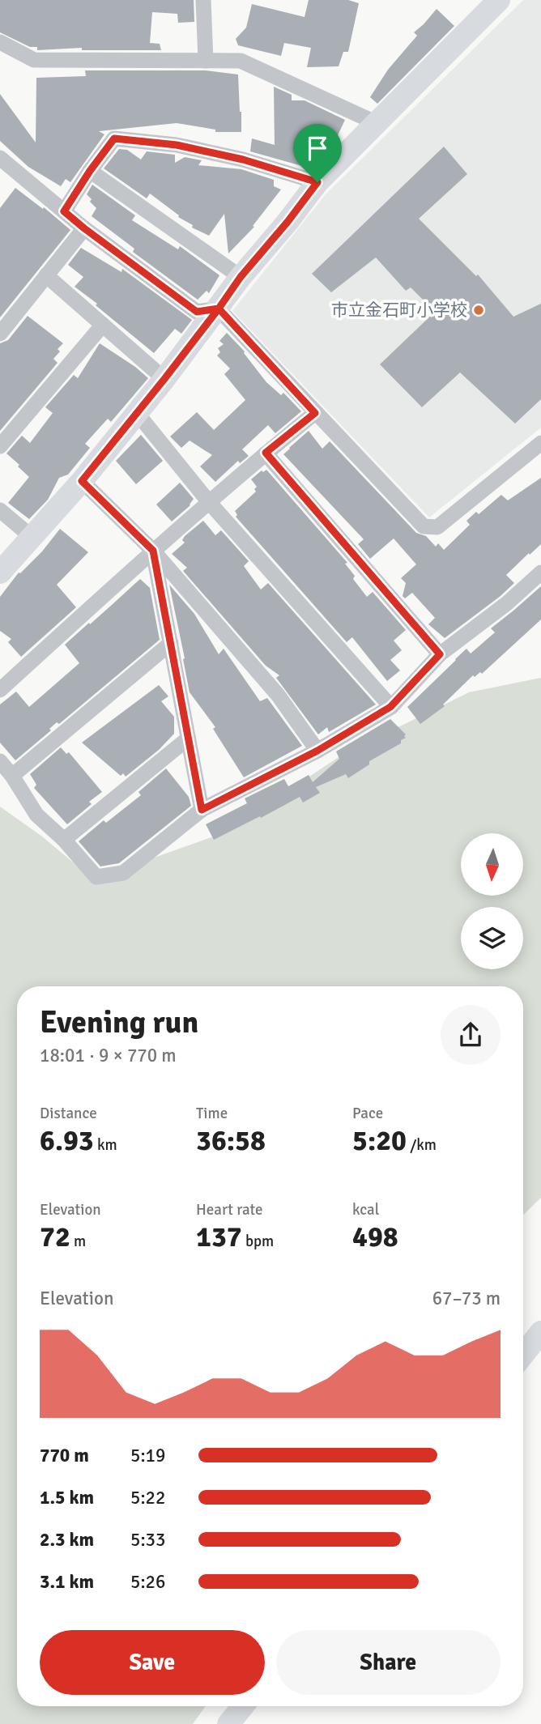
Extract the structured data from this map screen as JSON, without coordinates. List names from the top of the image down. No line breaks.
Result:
{"places":["市立金石町小学校"],"north":"bottom","page":{"heading":["Evening run","18:01 · 9 × 770 m"],"stats":[["Distance","6.93 km"],["Time","36:58"],["Pace","5:20 /km"],["Elevation","72 m"],["Heart rate","137 bpm"],["kcal","498"]],"chart":["Elevation","67–73 m"],"list":[{"name":"770 m","note":"5:19"},{"name":"1.5 km","note":"5:22"},{"name":"2.3 km","note":"5:33"},{"name":"3.1 km","note":"5:26"}],"buttons":["Save","Share"]}}
